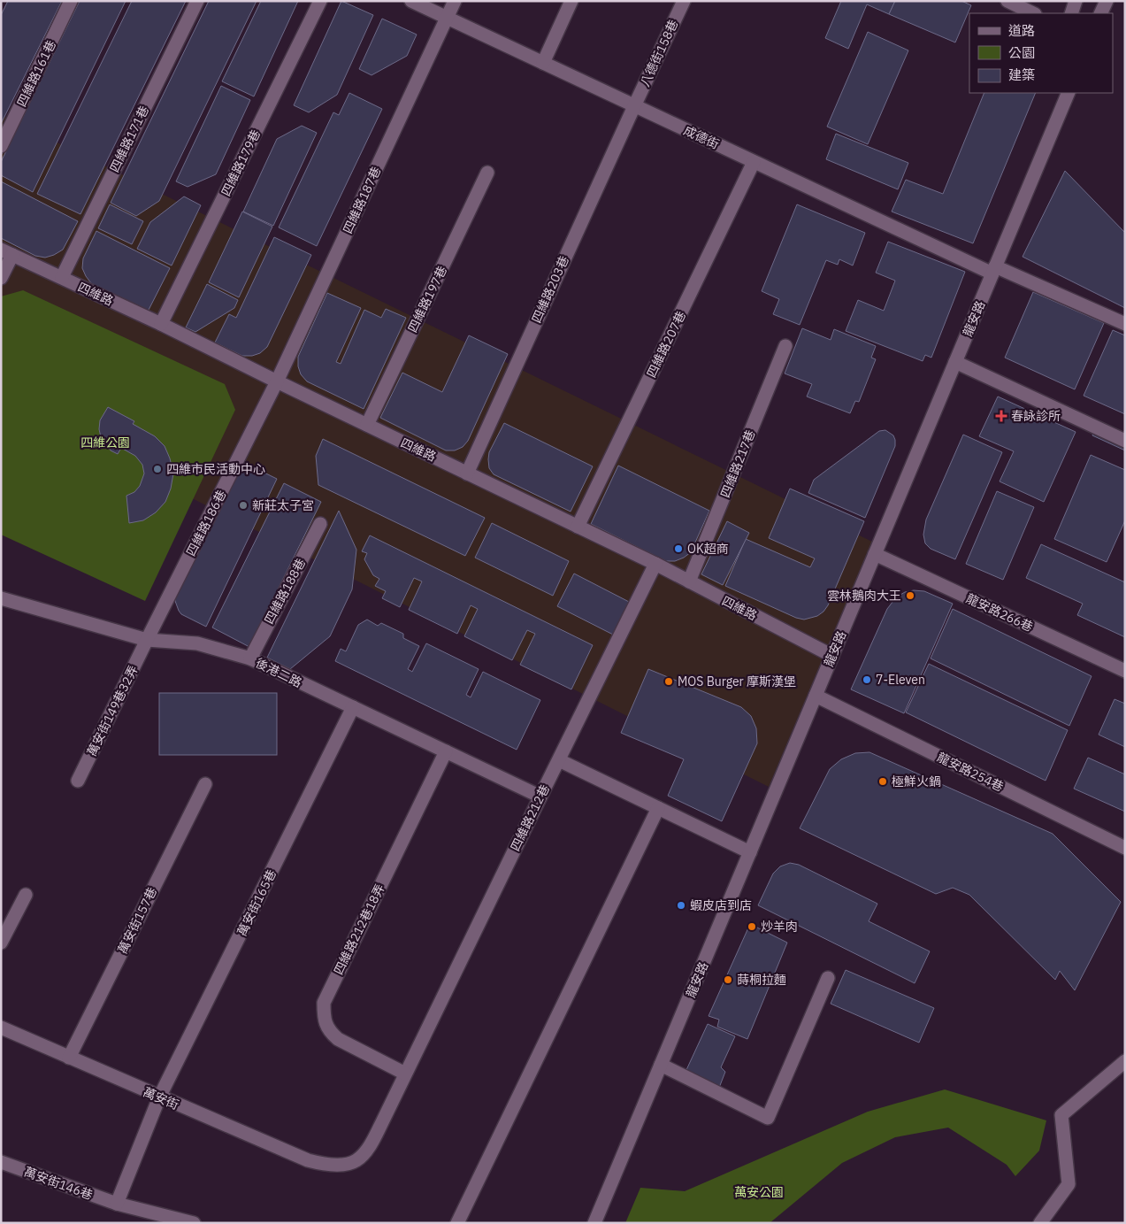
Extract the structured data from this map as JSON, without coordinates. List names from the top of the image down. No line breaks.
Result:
{"streets":{"street":["八德街158巷","四維路161巷","成德街","四維路171巷","四維路179巷","四維路187巷","四維路203巷","四維路","四維路197巷","龍安路","四維路207巷","四維路217巷","四維路186巷","四維路188巷","龍安路266巷","後港二路","萬安街149巷32弄","龍安路254巷","四維路212巷","萬安街165巷","萬安街157巷","四維路212巷18弄","萬安街","萬安街146巷"]},"crossings":[["八德街158巷","成德街"],["八德街158巷","四維路203巷"],["成德街","四維路187巷"],["成德街","四維路203巷"],["成德街","龍安路"],["成德街","四維路207巷"],["四維路171巷","四維路"],["四維路179巷","四維路"],["四維路187巷","四維路"],["四維路187巷","四維路186巷"],["四維路203巷","四維路"],["四維路","四維路197巷"],["四維路","龍安路"],["四維路","四維路207巷"],["四維路","四維路217巷"],["四維路","四維路186巷"],["四維路","四維路212巷"],["龍安路","龍安路266巷"],["龍安路","龍安路254巷"],["四維路186巷","後港二路"],["四維路186巷","萬安街149巷32弄"],["四維路188巷","後港二路"],["後港二路","萬安街149巷32弄"],["後港二路","四維路212巷"],["後港二路","萬安街165巷"],["後港二路","四維路212巷18弄"],["四維路212巷","四維路212巷18弄"],["四維路212巷","萬安街"],["萬安街165巷","萬安街"],["萬安街157巷","萬安街"]],"parks":["四維公園","萬安公園"],"places":{"health":["春詠診所"],"other":["四維市民活動中心","新莊太子宮","OK超商","雲林鵝肉大王","7-Eleven","MOS Burger 摩斯漢堡","極鮮火鍋","蝦皮店到店","炒羊肉","蒔桐拉麵"]},"legend":["道路","公園","建築"]}
